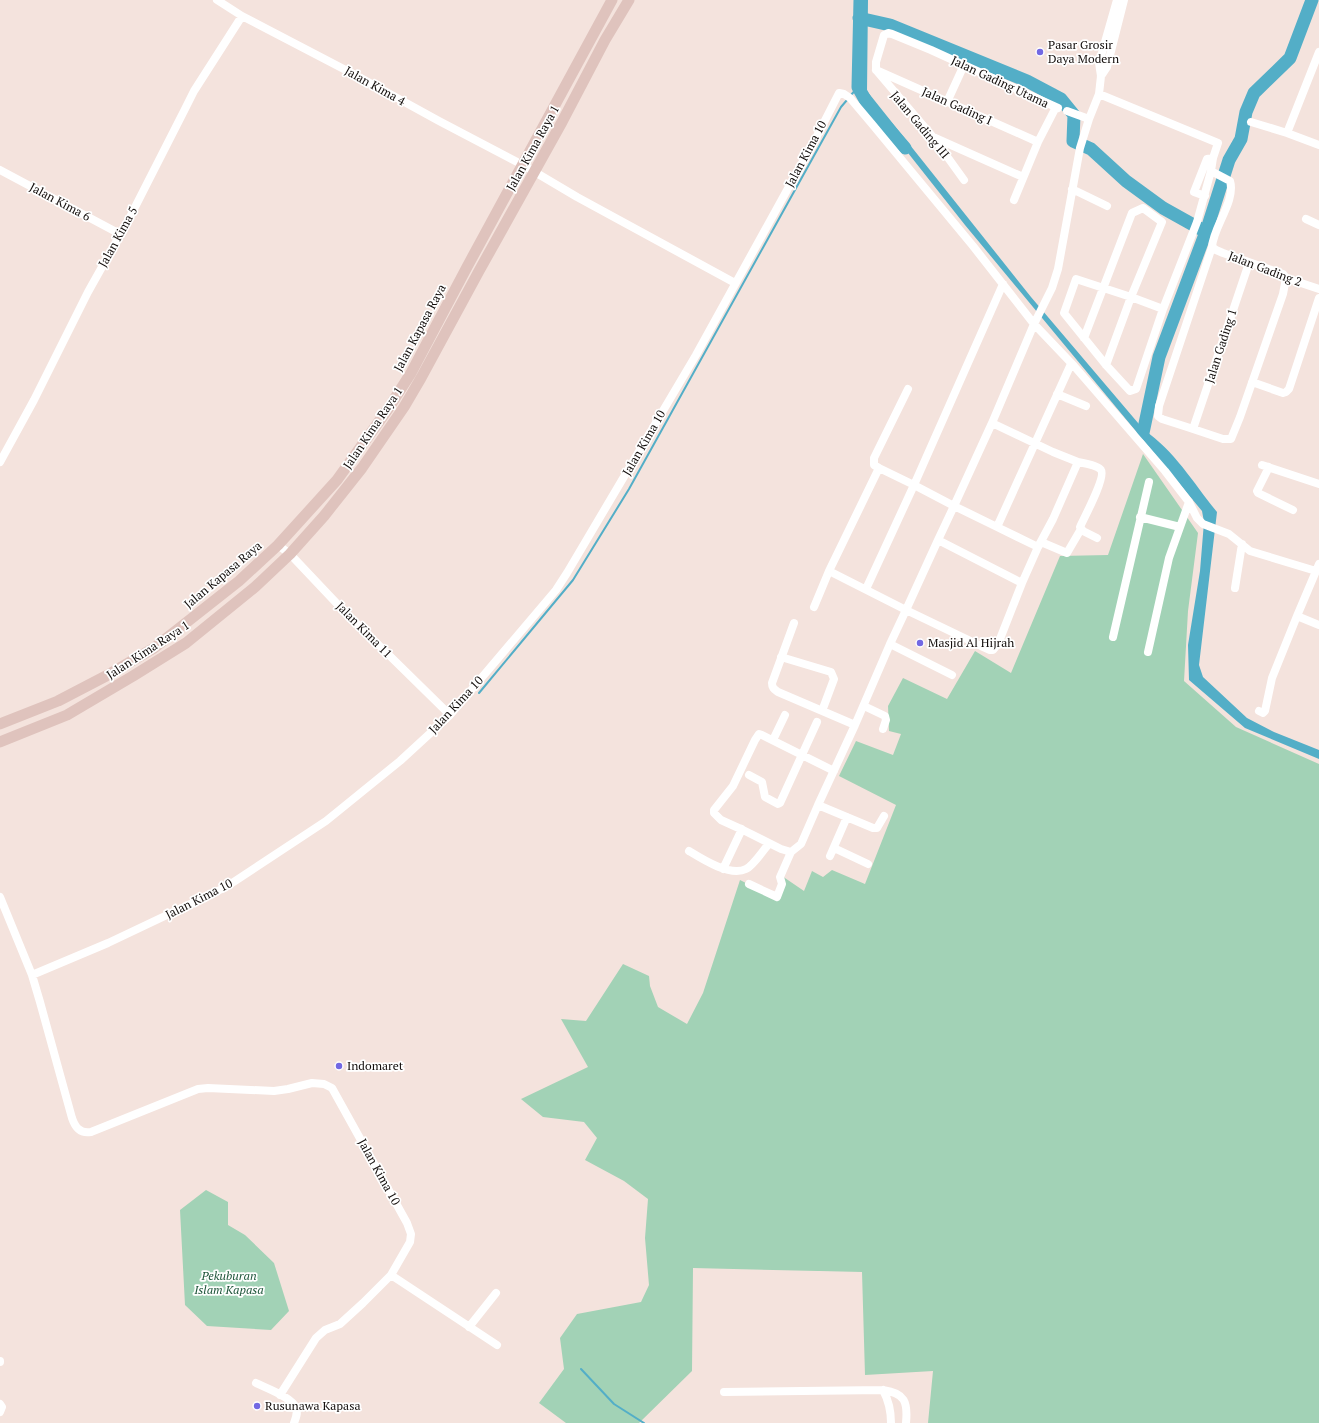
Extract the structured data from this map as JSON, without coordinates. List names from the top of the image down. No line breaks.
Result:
{"streets":{"main road":["Jalan Kima Raya 1","Jalan Kapasa Raya"],"street":["Jalan Gading Utama","Jalan Kima 4","Jalan Gading I","Jalan Gading III","Jalan Kima 10","Jalan Kima 6","Jalan Kima 5","Jalan Gading 2","Jalan Gading 1","Jalan Kima 11"]},"crossings":[["Jalan Gading Utama","Jalan Gading I"],["Jalan Gading Utama","Jalan Gading III"],["Jalan Kima 4","Jalan Kima Raya 1"],["Jalan Kima 4","Jalan Kima 5"],["Jalan Kima 4","Jalan Kapasa Raya"],["Jalan Gading I","Jalan Gading III"],["Jalan Kima Raya 1","Jalan Kima 11"],["Jalan Kima 10","Jalan Kima 11"],["Jalan Kima 6","Jalan Kima 5"],["Jalan Gading 2","Jalan Gading 1"],["Jalan Kapasa Raya","Jalan Kima 11"]],"parks":["Pekuburan Islam Kapasa"],"places":["Pasar Grosir Daya Modern","Masjid Al Hijrah","Indomaret","Rusunawa Kapasa"]}
